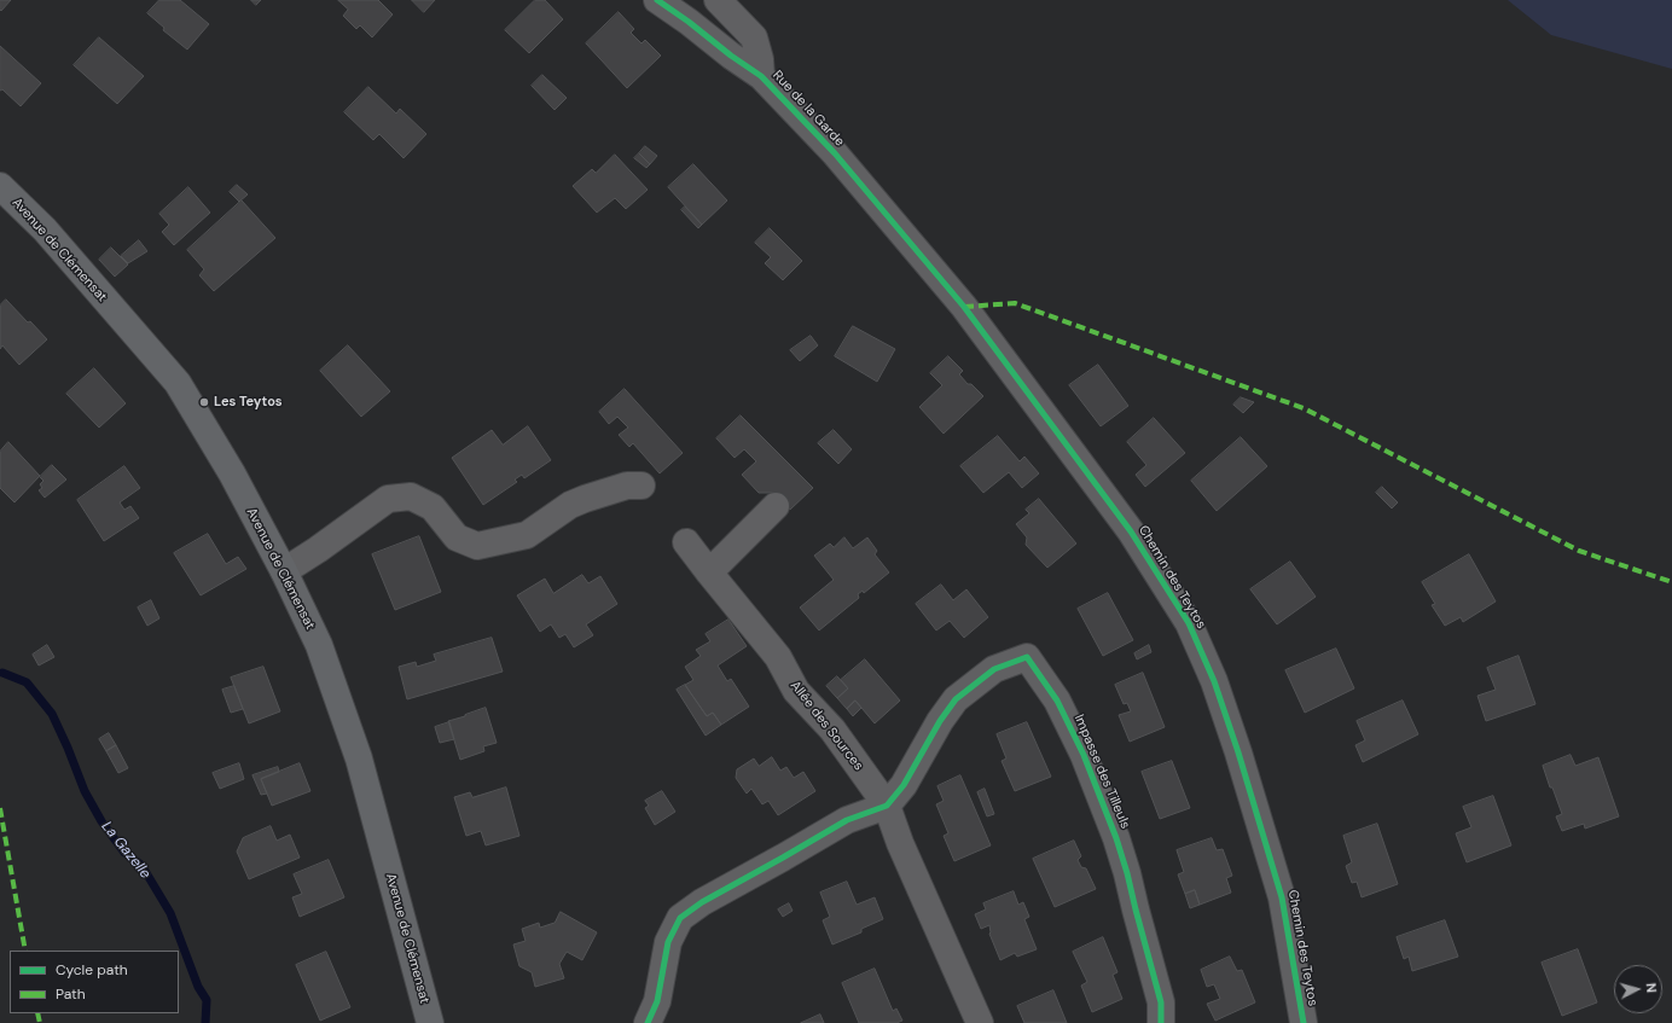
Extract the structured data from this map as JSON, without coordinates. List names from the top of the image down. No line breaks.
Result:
{"streets":{"main road":["Avenue de Clémensat"],"street":["Rue de la Garde","Chemin des Teytos","Allée des Sources","Impasse des Tilleuls"]},"crossings":[["Rue de la Garde","Chemin des Teytos"],["Allée des Sources","Impasse des Tilleuls"]],"water":["La Gazelle"],"places":["Les Teytos"],"legend":["Cycle path","Path"],"north":"right"}
